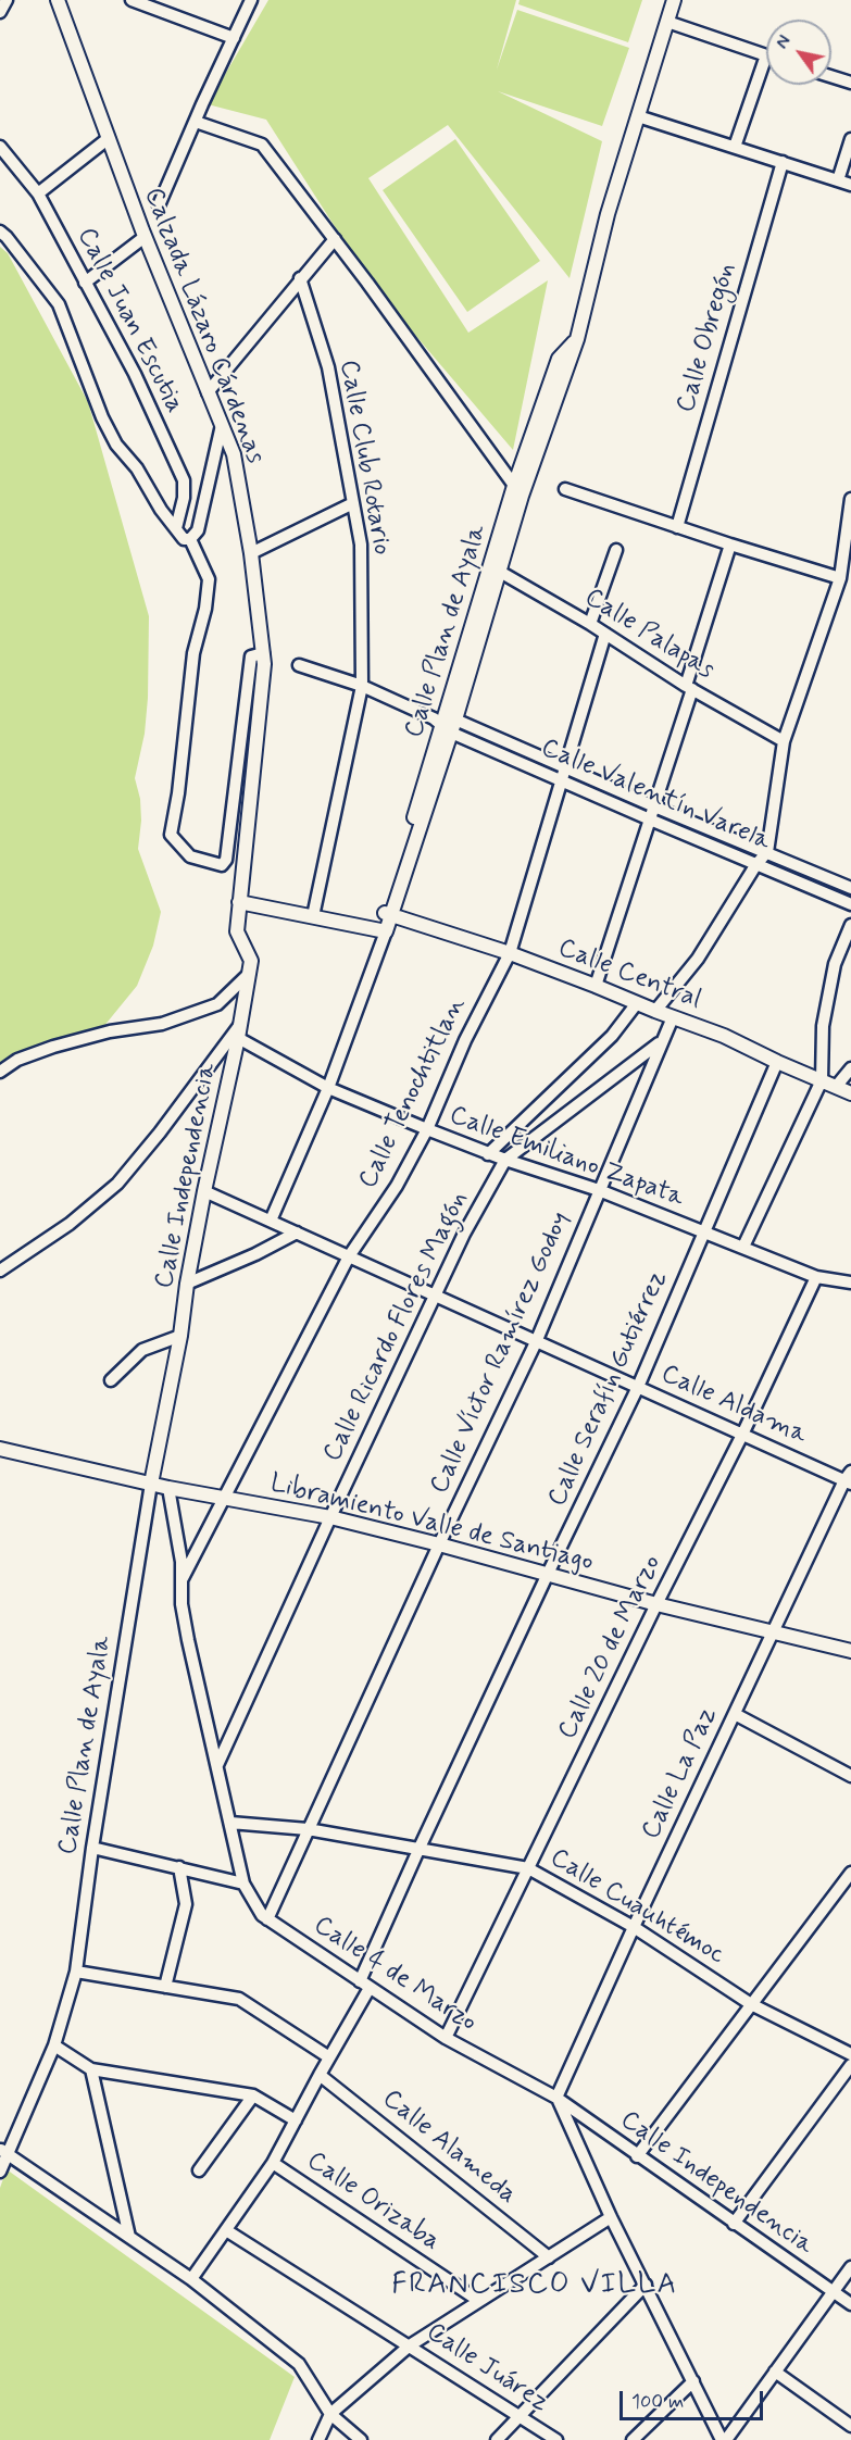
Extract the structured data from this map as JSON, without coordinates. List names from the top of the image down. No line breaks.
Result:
{"streets":{"street":["Calle Juan Escutia","Calzada Lázaro Cárdenas","Calle Obregón","Calle Club Rotario","Calle Plan de Ayala","Calle Palapas","Calle Valentín Varela","Calle Central","Calle Tenochtitlan","Calle Emiliano Zapata","Calle Independencia","Calle Ricardo Flores Magón","Calle Víctor Ramírez Godoy","Calle Serafín Gutiérrez","Calle Aldama","Libramiento Valle de Santiago","Calle 20 de Marzo","Calle La Paz","Calle Cuauhtémoc","Calle 4 de Marzo","Calle Alameda","Calle Orizaba","Calle Juárez"]},"crossings":[["Calzada Lázaro Cárdenas","Calle Emiliano Zapata"],["Calzada Lázaro Cárdenas","Calle Independencia"],["Calle Plan de Ayala","Calle Palapas"],["Calle Plan de Ayala","Calle Valentín Varela"],["Calle Plan de Ayala","Calle Central"],["Calle Plan de Ayala","Calle Emiliano Zapata"],["Calle Plan de Ayala","Calle Independencia"],["Calle Plan de Ayala","Calle Aldama"],["Calle Plan de Ayala","Libramiento Valle de Santiago"],["Calle Palapas","Calle Tenochtitlan"],["Calle Valentín Varela","Calle Tenochtitlan"],["Calle Central","Calle Tenochtitlan"],["Calle Central","Calle Víctor Ramírez Godoy"],["Calle Central","Calle Serafín Gutiérrez"],["Calle Tenochtitlan","Calle Emiliano Zapata"],["Calle Tenochtitlan","Calle Aldama"],["Calle Tenochtitlan","Libramiento Valle de Santiago"],["Calle Tenochtitlan","Calle 4 de Marzo"],["Calle Emiliano Zapata","Calle Independencia"],["Calle Emiliano Zapata","Calle Ricardo Flores Magón"],["Calle Emiliano Zapata","Calle Víctor Ramírez Godoy"],["Calle Emiliano Zapata","Calle Serafín Gutiérrez"],["Calle Emiliano Zapata","Calle 20 de Marzo"],["Calle Independencia","Calle Aldama"],["Calle Independencia","Calle La Paz"],["Calle Independencia","Calle 4 de Marzo"],["Calle Ricardo Flores Magón","Calle Víctor Ramírez Godoy"],["Calle Ricardo Flores Magón","Calle Aldama"],["Calle Ricardo Flores Magón","Libramiento Valle de Santiago"],["Calle Ricardo Flores Magón","Calle 4 de Marzo"],["Calle Víctor Ramírez Godoy","Calle Aldama"],["Calle Víctor Ramírez Godoy","Libramiento Valle de Santiago"],["Calle Víctor Ramírez Godoy","Calle Cuauhtémoc"],["Calle Víctor Ramírez Godoy","Calle 4 de Marzo"],["Calle Serafín Gutiérrez","Calle Aldama"],["Calle Serafín Gutiérrez","Libramiento Valle de Santiago"],["Calle Serafín Gutiérrez","Calle Cuauhtémoc"],["Calle Serafín Gutiérrez","Calle 4 de Marzo"],["Calle Serafín Gutiérrez","Calle Alameda"],["Calle Serafín Gutiérrez","Calle Orizaba"],["Calle Serafín Gutiérrez","Calle Juárez"],["Calle Aldama","Calle 20 de Marzo"],["Calle Aldama","Calle La Paz"],["Libramiento Valle de Santiago","Calle 20 de Marzo"],["Libramiento Valle de Santiago","Calle La Paz"],["Libramiento Valle de Santiago","Calle 4 de Marzo"],["Calle 20 de Marzo","Calle Cuauhtémoc"],["Calle 20 de Marzo","Calle 4 de Marzo"],["Calle La Paz","Calle Cuauhtémoc"],["Calle La Paz","Calle 4 de Marzo"],["Calle Cuauhtémoc","Calle 4 de Marzo"]],"districts":["FRANCISCO VILLA"],"scale_bar":"100 m","north":"top left"}
